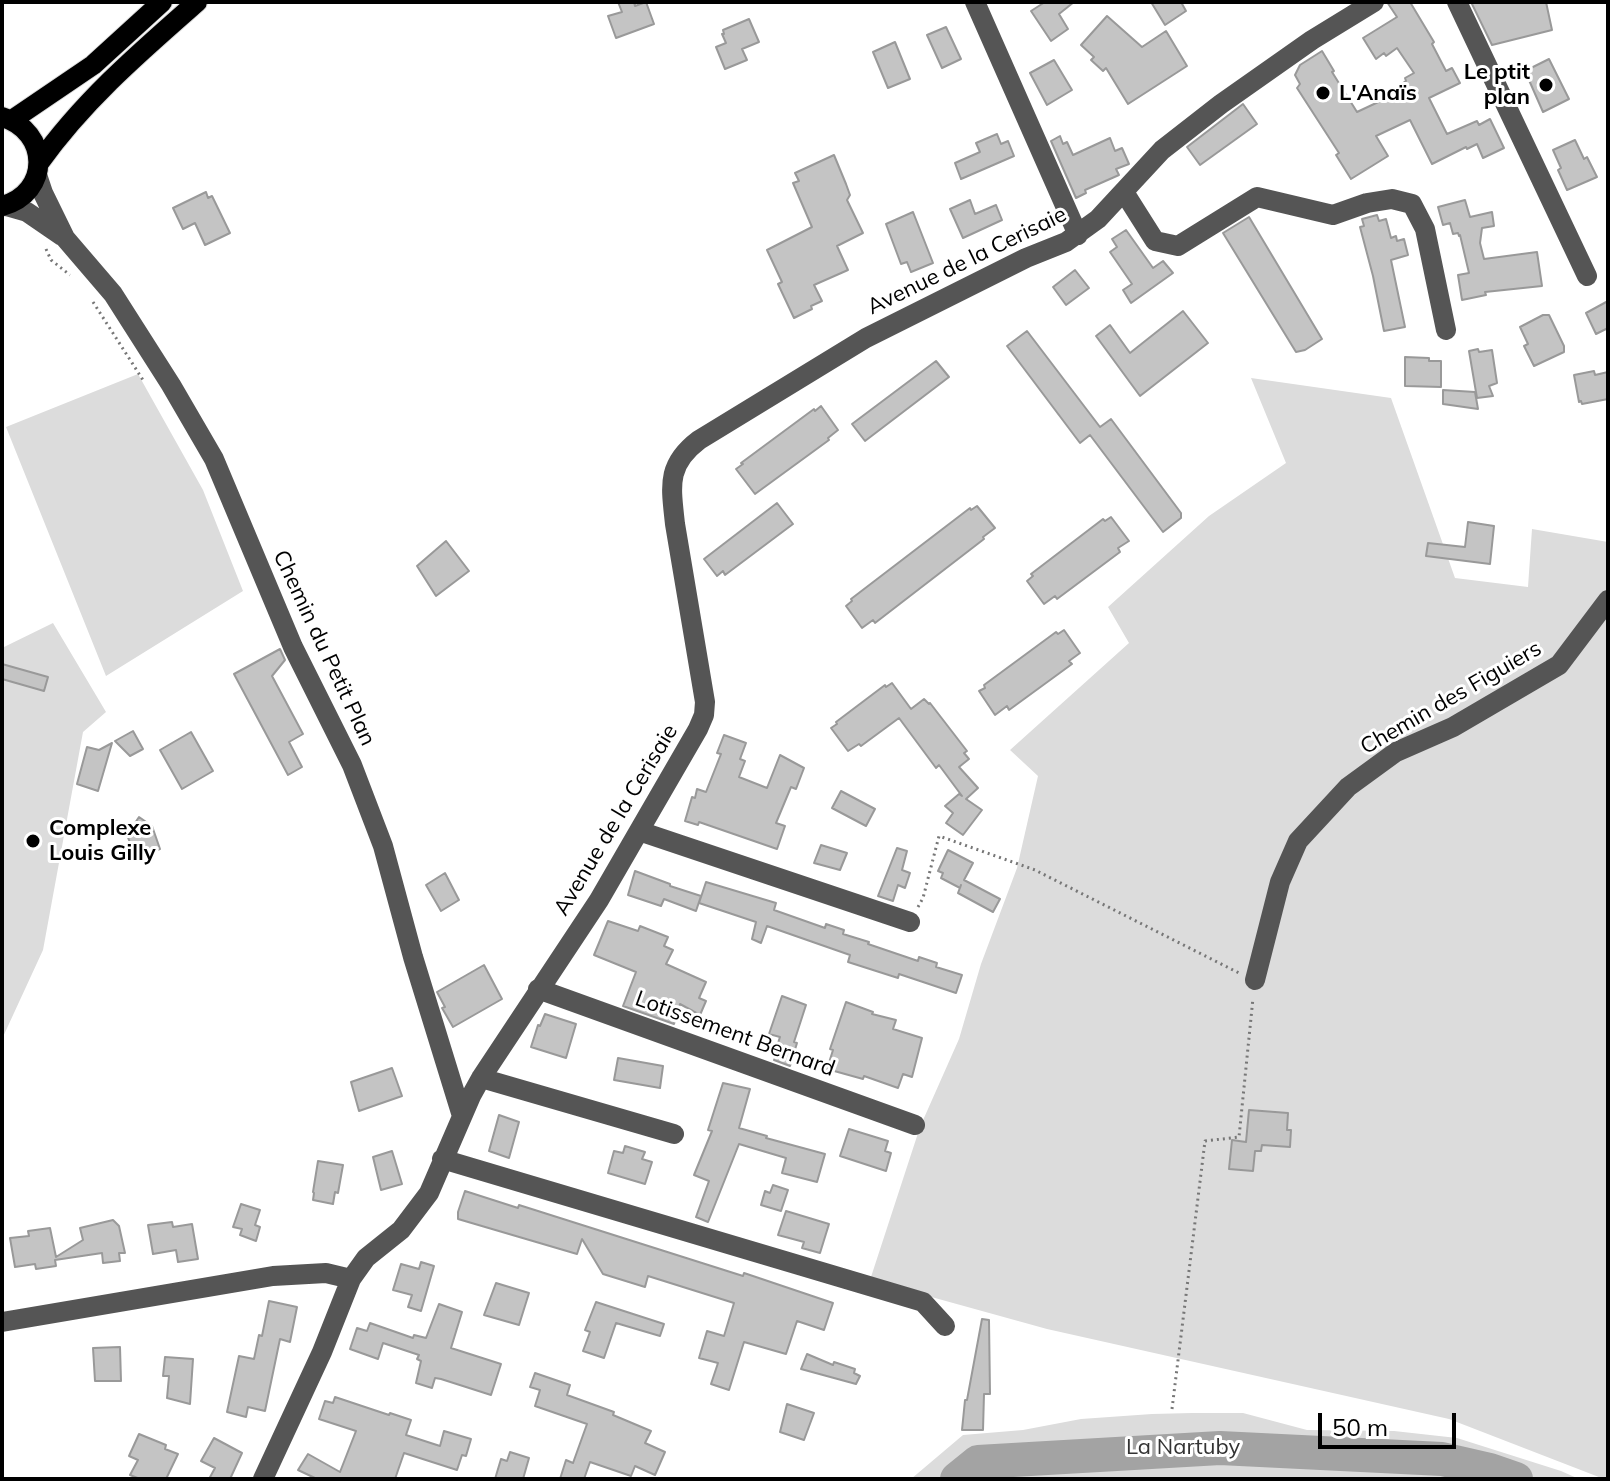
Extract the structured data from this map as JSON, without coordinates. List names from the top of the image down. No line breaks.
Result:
{"streets":{"street":["Avenue de la Cerisaie","Chemin du Petit Plan","Chemin des Figuiers","Lotissement Bernard"]},"crossings":[["Avenue de la Cerisaie","Chemin du Petit Plan"],["Avenue de la Cerisaie","Lotissement Bernard"]],"parks":["La Nartuby"],"places":["Le ptit plan","L'Anaïs","Complexe Louis Gilly"],"scale_bar":"50 m"}
